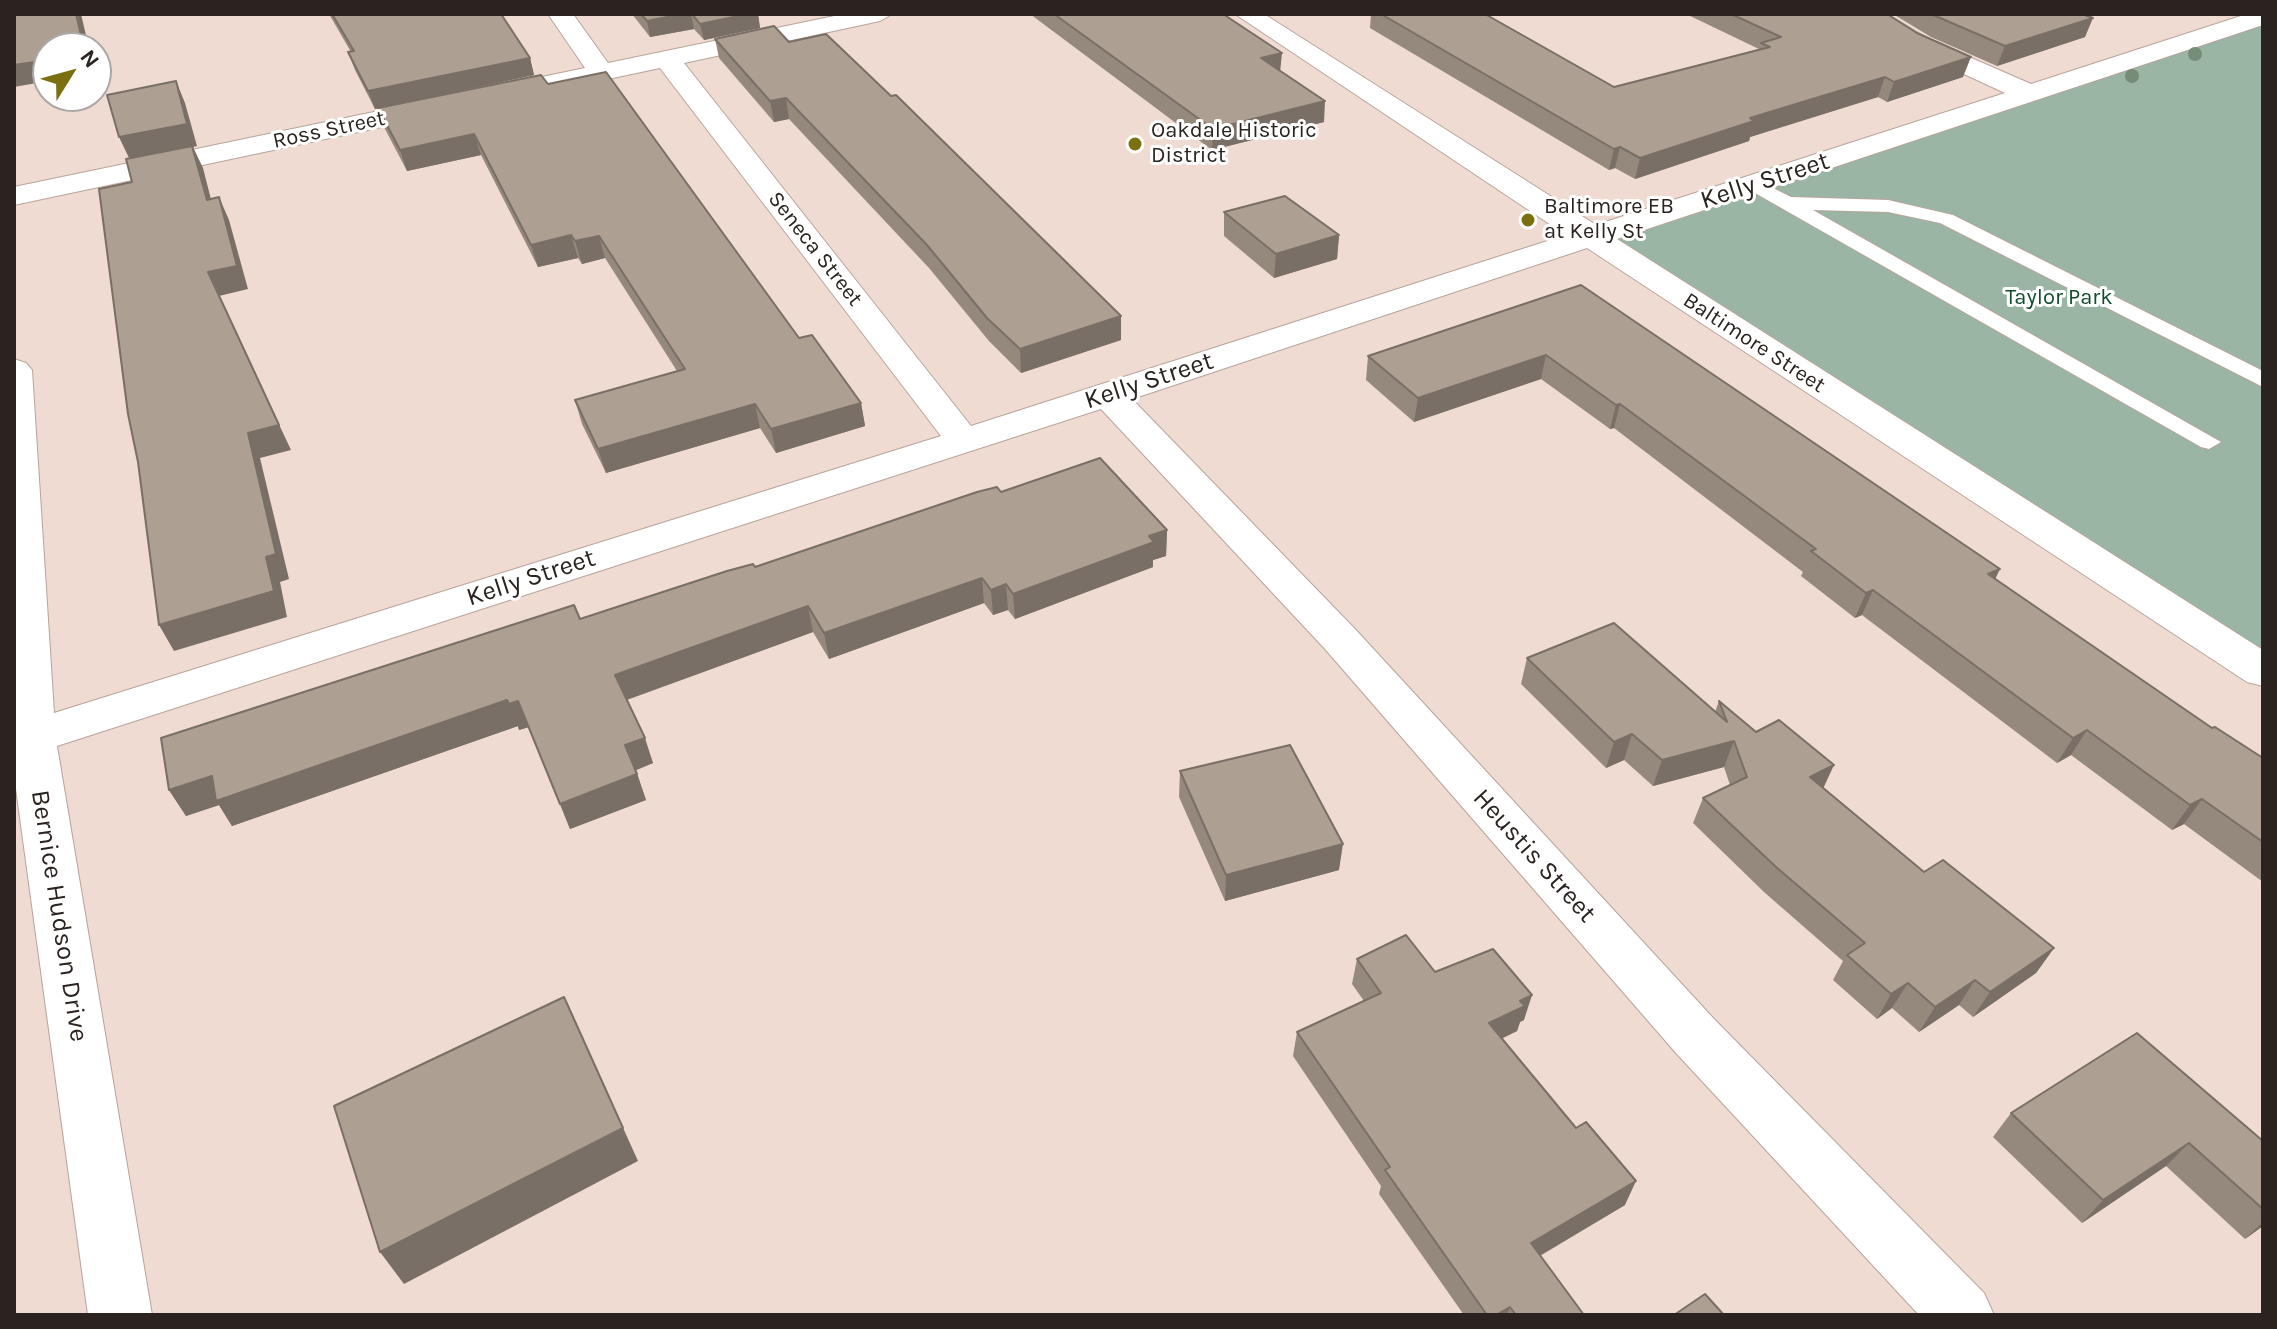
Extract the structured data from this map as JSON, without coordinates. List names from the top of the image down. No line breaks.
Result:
{"streets":{"street":["Ross Street","Kelly Street","Seneca Street","Baltimore Street","Heustis Street","Bernice Hudson Drive"]},"crossings":[["Ross Street","Seneca Street"],["Kelly Street","Seneca Street"],["Kelly Street","Baltimore Street"],["Kelly Street","Heustis Street"],["Kelly Street","Bernice Hudson Drive"]],"parks":["Taylor Park"],"places":["Oakdale Historic District","Baltimore EB at Kelly St"],"north":"top right"}
